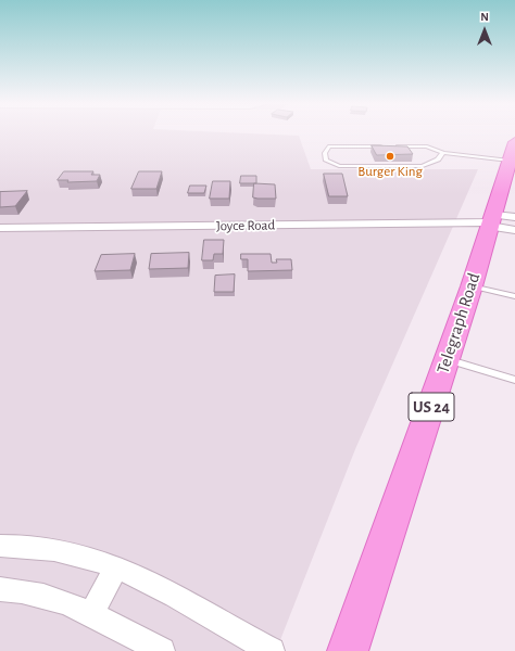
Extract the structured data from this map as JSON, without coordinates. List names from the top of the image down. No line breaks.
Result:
{"streets":{"main road":["Telegraph Road","US 24"],"street":["Joyce Road"]},"crossings":[["Joyce Road","Telegraph Road"]],"places":["Burger King"],"north":"top"}
